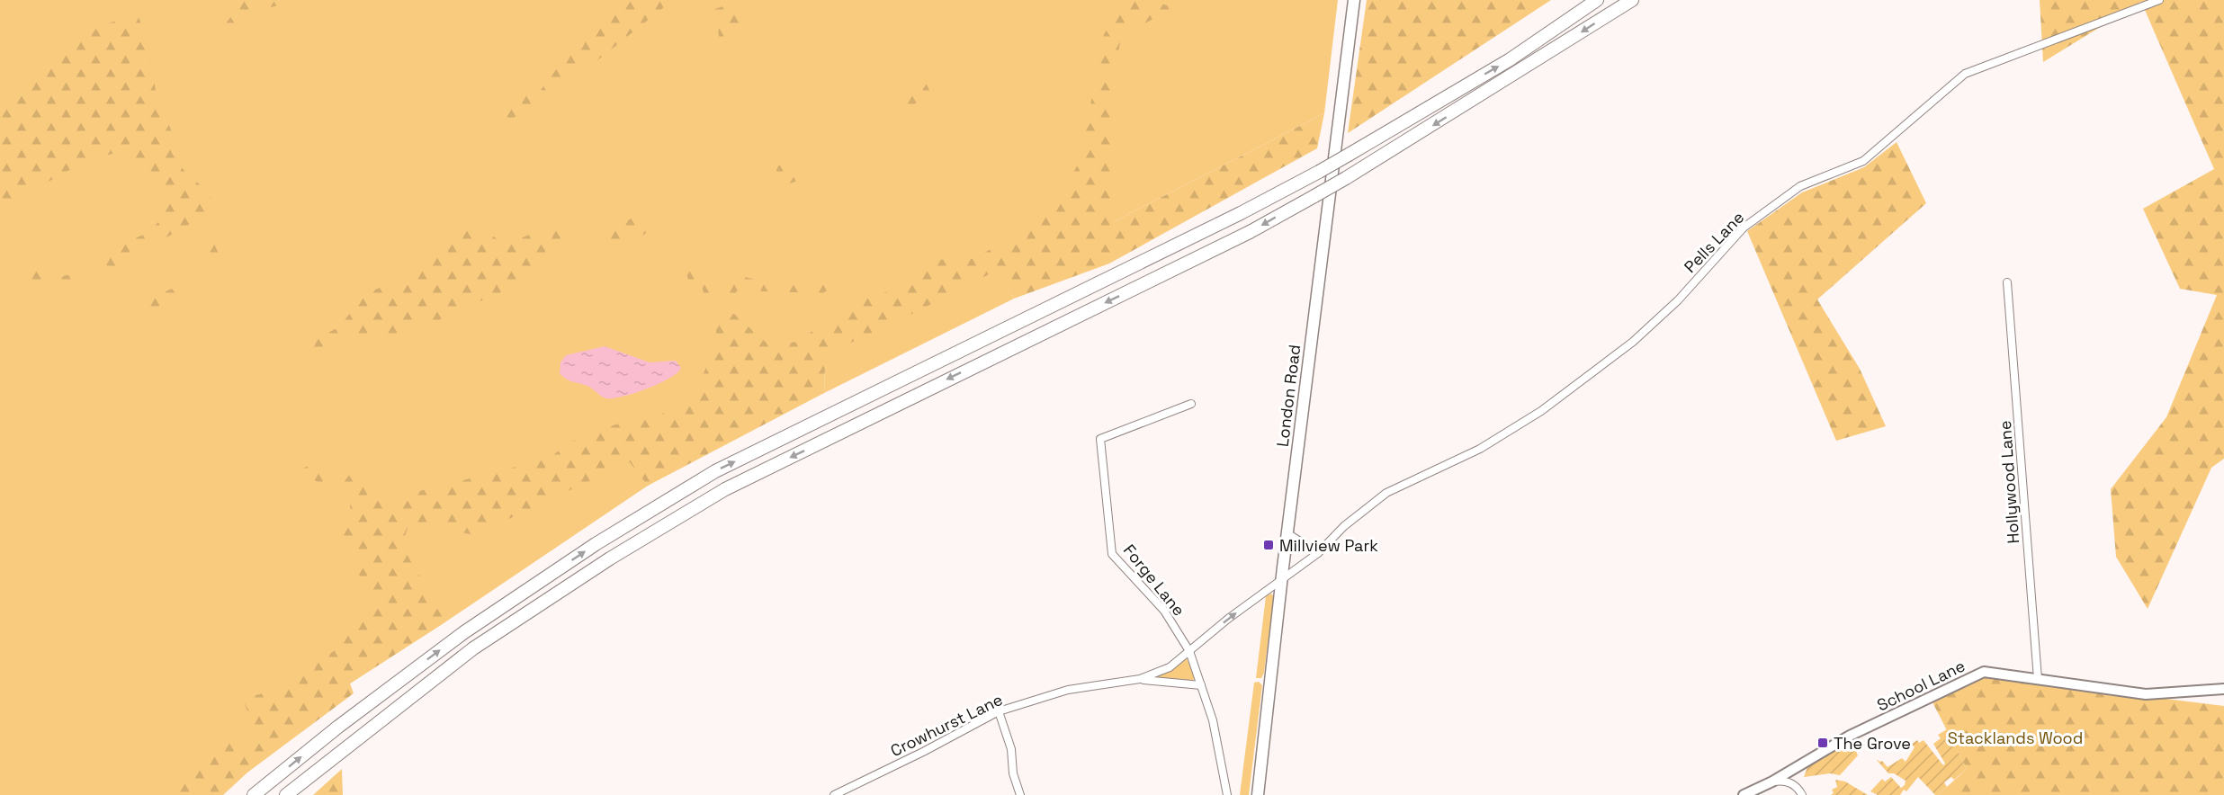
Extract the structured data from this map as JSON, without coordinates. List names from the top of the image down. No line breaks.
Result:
{"streets":{"main road":["London Road"],"street":["Pells Lane","Hollywood Lane","Forge Lane","School Lane","Crowhurst Lane"]},"crossings":[["Pells Lane","London Road"],["Pells Lane","Crowhurst Lane"],["London Road","Crowhurst Lane"],["Hollywood Lane","School Lane"],["Forge Lane","Crowhurst Lane"]],"parks":["Stacklands Wood"],"places":{"transit":["Millview Park","The Grove"]}}
